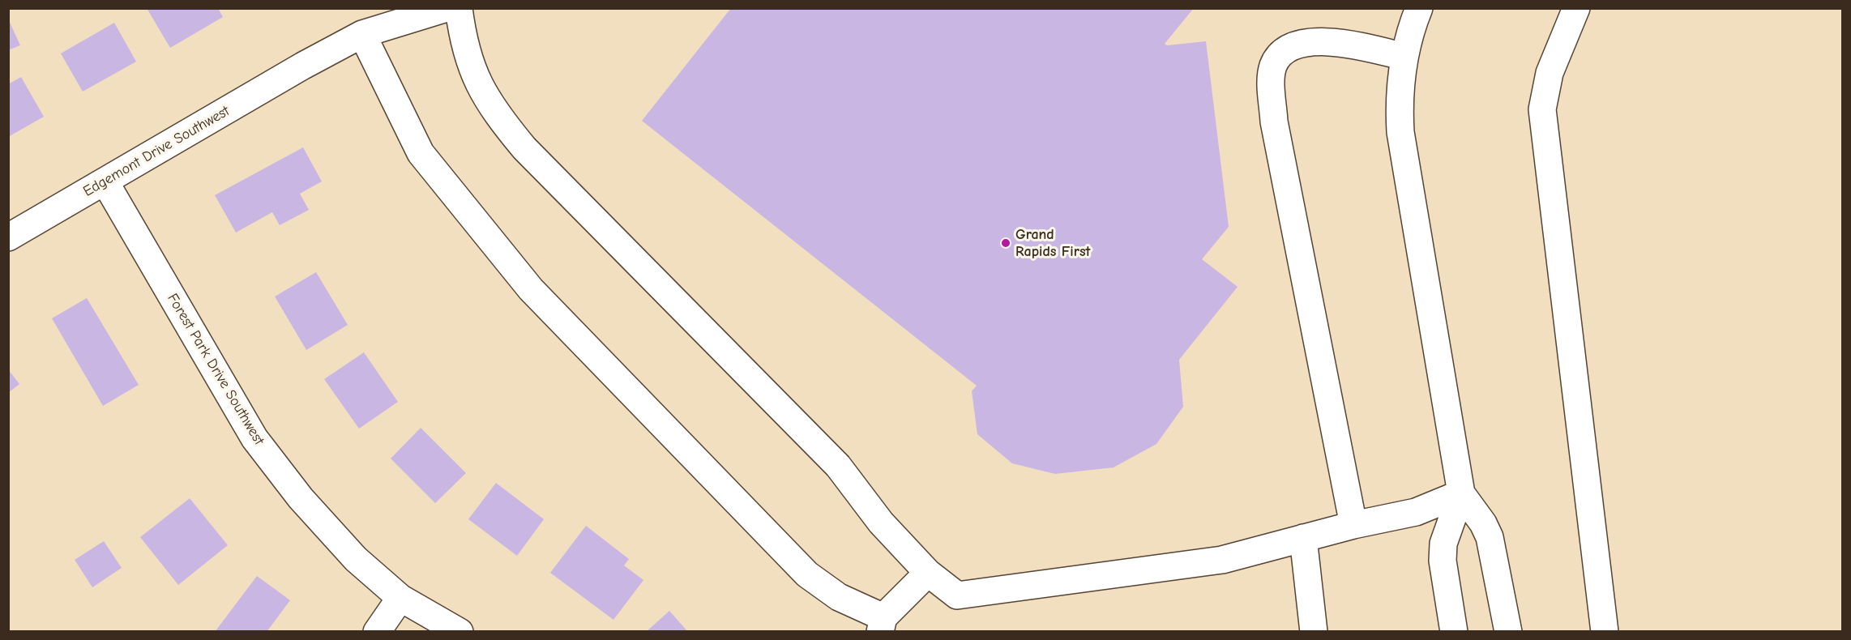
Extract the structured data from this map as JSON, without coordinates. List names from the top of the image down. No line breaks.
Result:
{"streets":{"street":["Edgemont Drive Southwest","Forest Park Drive Southwest"]},"crossings":[["Edgemont Drive Southwest","Forest Park Drive Southwest"]],"places":["Grand Rapids First"]}
